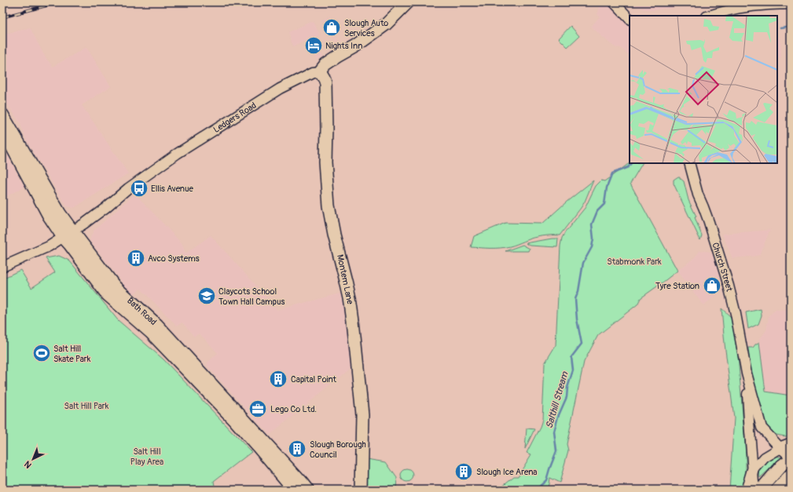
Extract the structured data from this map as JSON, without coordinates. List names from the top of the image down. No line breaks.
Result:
{"streets":{"main road":["Ledgers Road","Montem Lane","Bath Road"],"street":["Church Street"]},"crossings":[["Ledgers Road","Montem Lane"],["Ledgers Road","Bath Road"]],"water":["Salthill Stream"],"parks":["Stabmonk Park","Salt Hill Park","Salt Hill Play Area"],"places":{"shop":["Slough Auto Services","Tyre Station"],"hotel":["Nights Inn"],"bus stop":["Ellis Avenue"],"building":["Avco Systems","Capital Point","Slough Borough Council","Slough Ice Arena"],"school or university":["Claycots School Town Hall Campus"],"sports":["Salt Hill Skate Park"],"office":["Lego Co Ltd."]},"north":"bottom left"}
